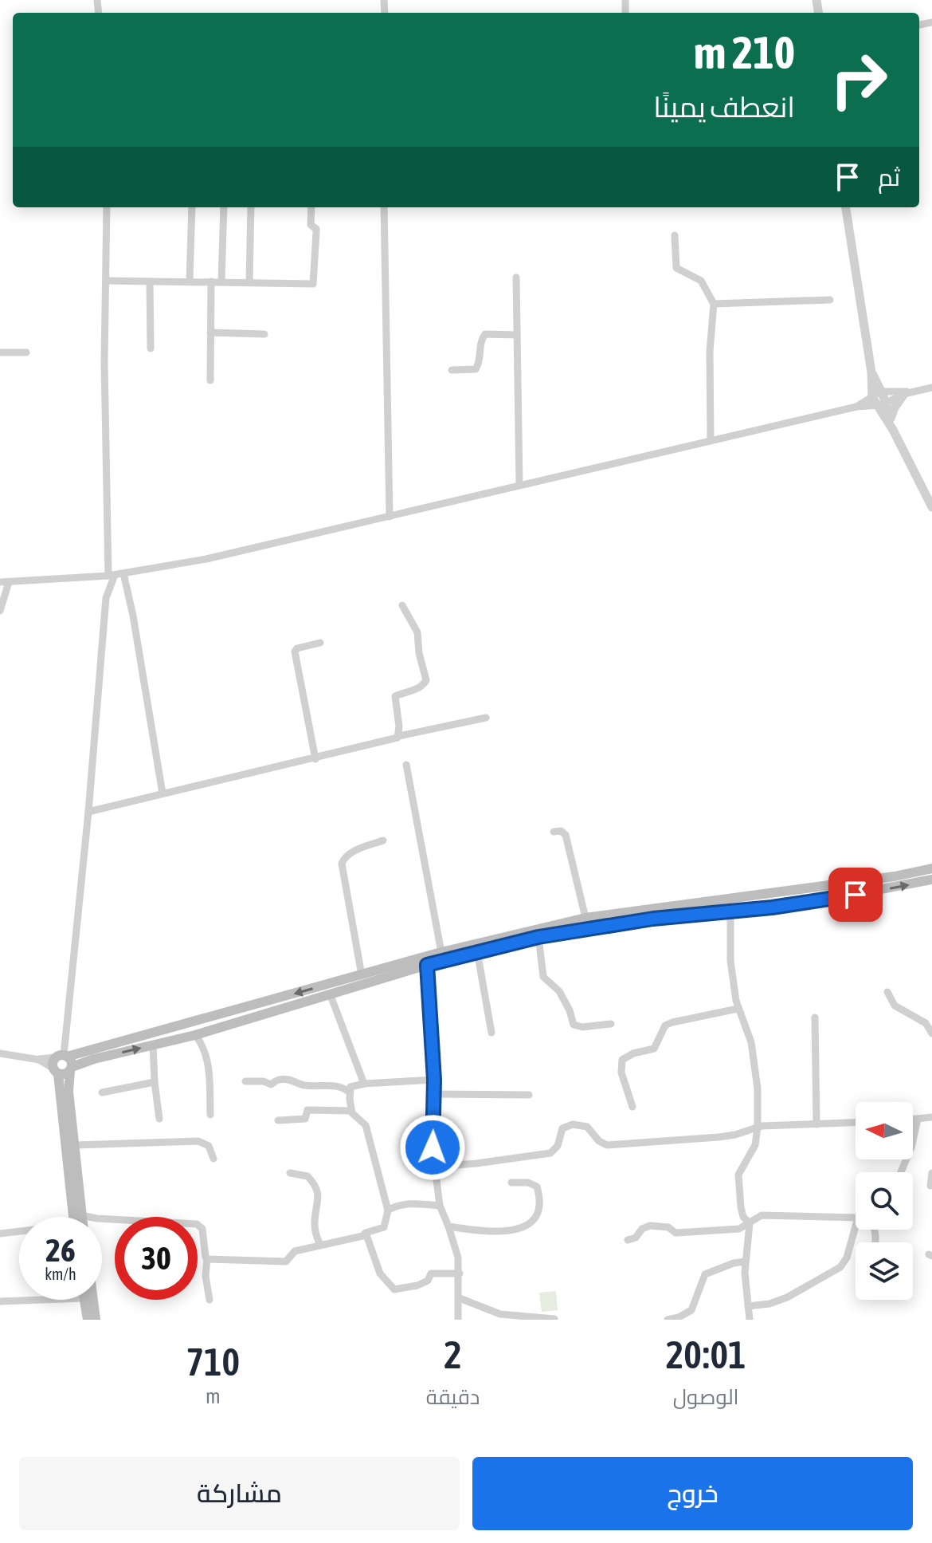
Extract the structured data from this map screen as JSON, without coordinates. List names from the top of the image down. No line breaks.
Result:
{"north":"left","page":{"turn":["210 m","انعطف يمينًا"],"then":"ثم","speed":"26 km/h","limit":"30","eta":["20:01","الوصول","2","دقيقة","710","m"],"buttons":["خروج","مشاركة"]}}
